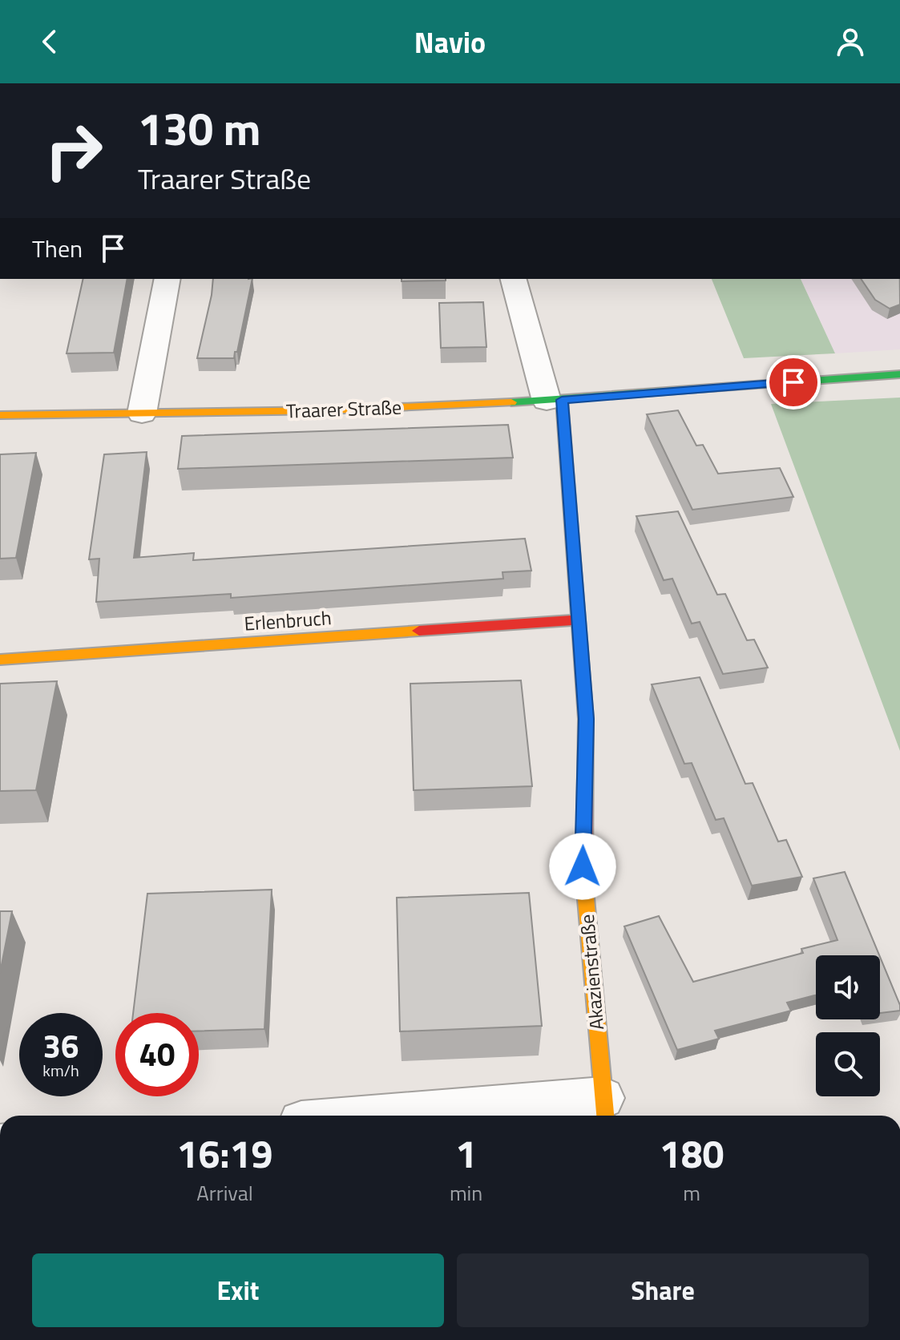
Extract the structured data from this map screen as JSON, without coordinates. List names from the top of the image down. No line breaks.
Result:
{"streets":{"street":["Traarer Straße","Erlenbruch","Akazienstraße"]},"crossings":[["Traarer Straße","Akazienstraße"],["Erlenbruch","Akazienstraße"]],"page":{"header":"Navio","turn":["130 m","Traarer Straße"],"then":"Then","speed":"36 km/h","limit":"40","eta":["16:19","Arrival","1","min","180","m"],"buttons":["Exit","Share"]}}
